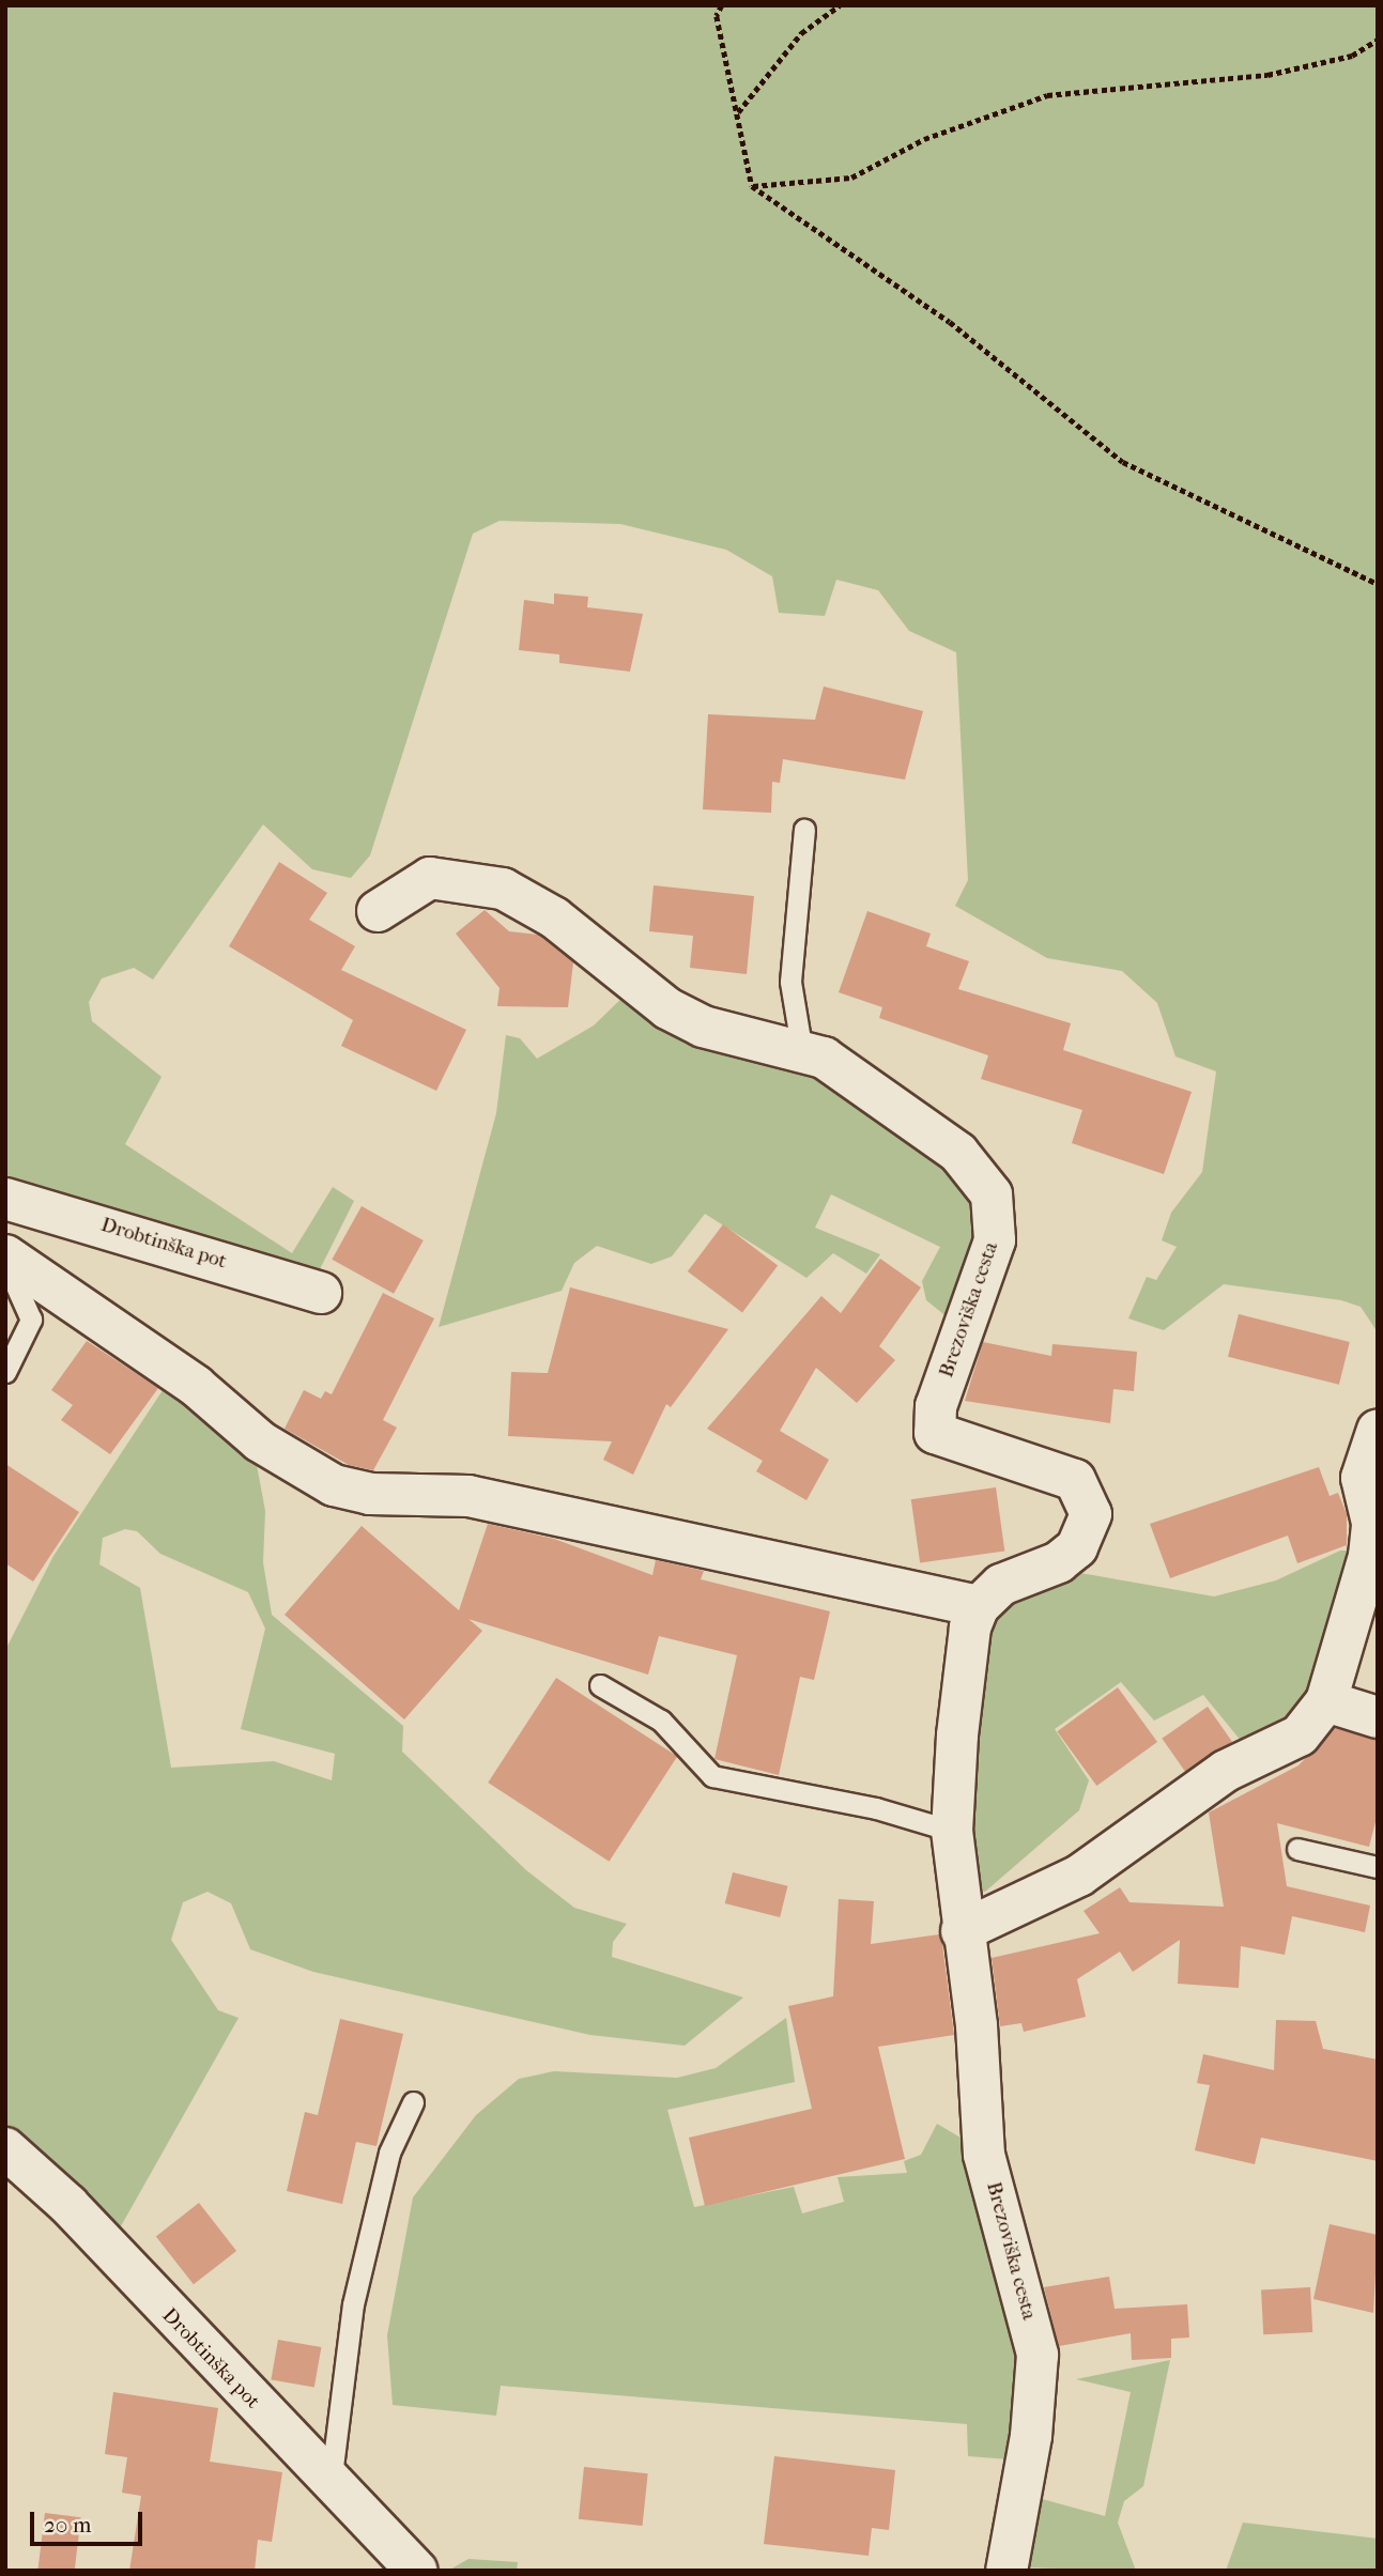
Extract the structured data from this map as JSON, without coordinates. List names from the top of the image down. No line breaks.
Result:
{"streets":{"street":["Drobtinška pot","Brezoviška cesta"]},"scale_bar":"20 m"}
